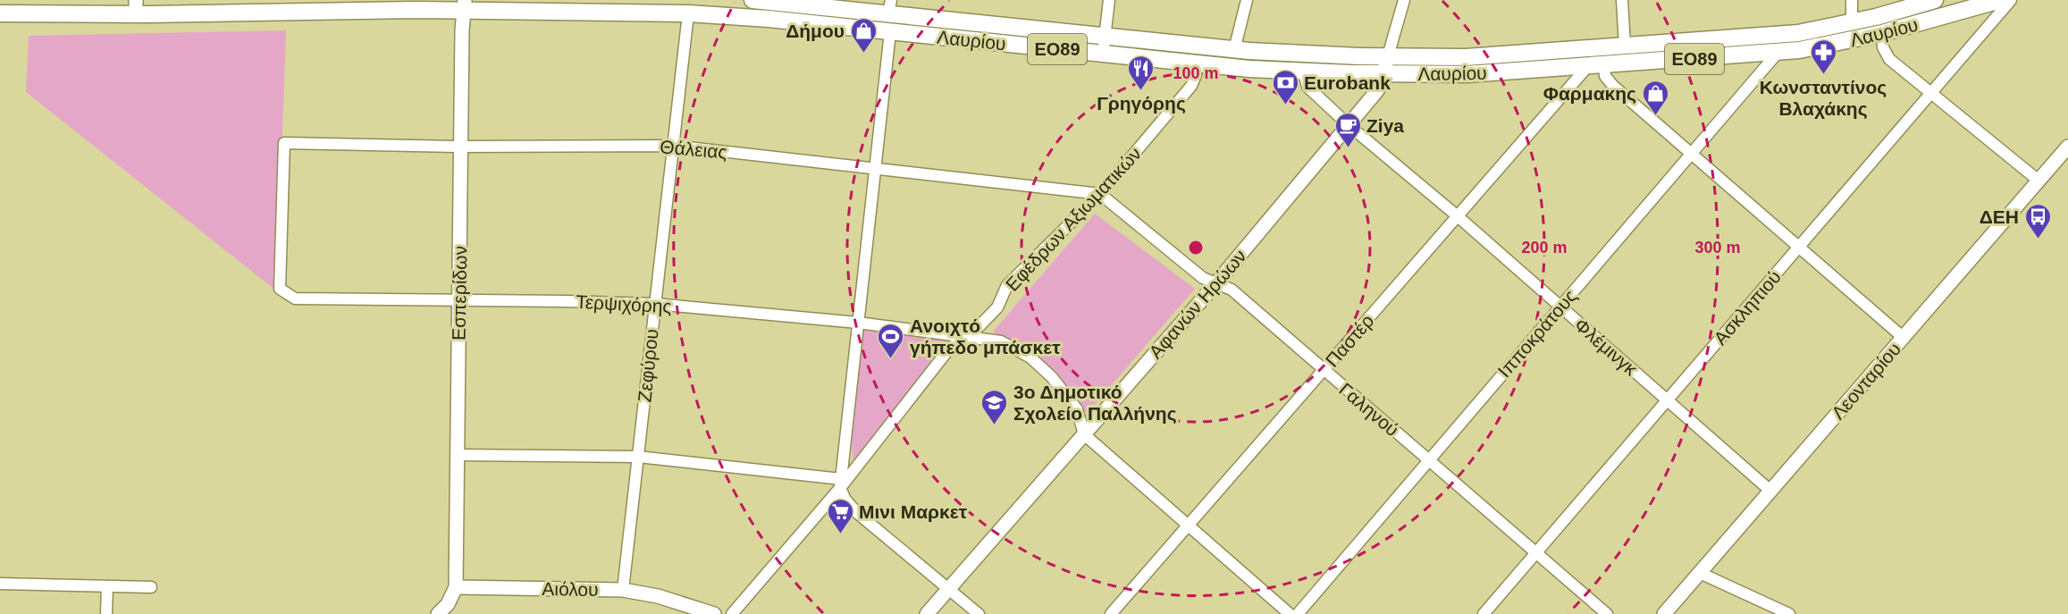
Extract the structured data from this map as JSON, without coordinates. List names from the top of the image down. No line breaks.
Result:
{"streets":{"main road":["Λαυρίου","ΕΟ89"],"street":["Θάλειας","Εφέδρων Αξιωματικών","Εσπερίδων","Τερψιχόρης","Αφανών Ηρώων","Ασκληπιού","Ιπποκράτους","Παστέρ","Φλέμινγκ","Ζεφύρου","Λεονταρίου","Γαληνού","Αιόλου"]},"crossings":[["Λαυρίου","Εφέδρων Αξιωματικών"],["Λαυρίου","Εσπερίδων"],["Λαυρίου","Αφανών Ηρώων"],["Λαυρίου","Ιπποκράτους"],["Λαυρίου","Παστέρ"],["Λαυρίου","Φλέμινγκ"],["Λαυρίου","Ζεφύρου"],["Θάλειας","Εφέδρων Αξιωματικών"],["Θάλειας","Εσπερίδων"],["Θάλειας","Τερψιχόρης"],["Θάλειας","Ζεφύρου"],["Θάλειας","Γαληνού"],["Εφέδρων Αξιωματικών","Τερψιχόρης"],["Εφέδρων Αξιωματικών","Γαληνού"],["Εσπερίδων","Τερψιχόρης"],["Εσπερίδων","Αιόλου"],["Τερψιχόρης","Αφανών Ηρώων"],["Τερψιχόρης","Ζεφύρου"],["Αφανών Ηρώων","Φλέμινγκ"],["Αφανών Ηρώων","Γαληνού"],["Ασκληπιού","Φλέμινγκ"],["Ασκληπιού","Γαληνού"],["Ιπποκράτους","Φλέμινγκ"],["Ιπποκράτους","Γαληνού"],["Παστέρ","Φλέμινγκ"],["Παστέρ","Γαληνού"],["Φλέμινγκ","Λεονταρίου"],["Ζεφύρου","Αιόλου"]],"places":{"shop":["Δήμου","Φαρμακης"],"pharmacy":["Κωνσταντίνος Βλαχάκης"],"restaurant":["Γρηγόρης"],"bank":["Eurobank"],"cafe":["Ziya"],"bus stop":["ΔΕΗ"],"sports":["Ανοιχτό γήπεδο μπάσκετ"],"school or university":["3ο Δημοτικό Σχολείο Παλλήνης"],"supermarket":["Μινι Μαρκετ"]},"rings":["100 m","200 m","300 m"]}
